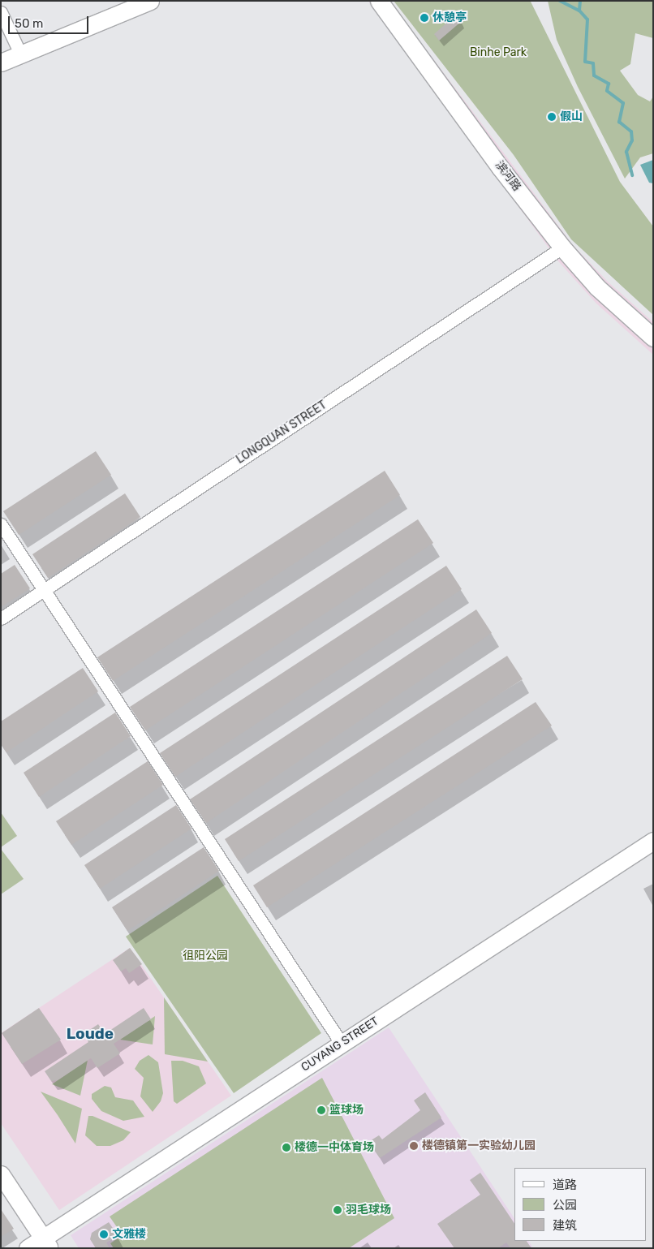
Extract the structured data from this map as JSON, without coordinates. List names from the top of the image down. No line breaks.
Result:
{"streets":{"street":["滨河路","LONGQUAN STREET","CUYANG STREET"]},"crossings":[["滨河路","LONGQUAN STREET"]],"districts":["Loude"],"parks":["Binhe Park","徂阳公园"],"places":["休憩亭","假山","篮球场","楼德镇第一实验幼儿园","楼德一中体育场","羽毛球场","文雅楼"],"legend":["道路","公园","建筑"],"scale_bar":"50 m"}
